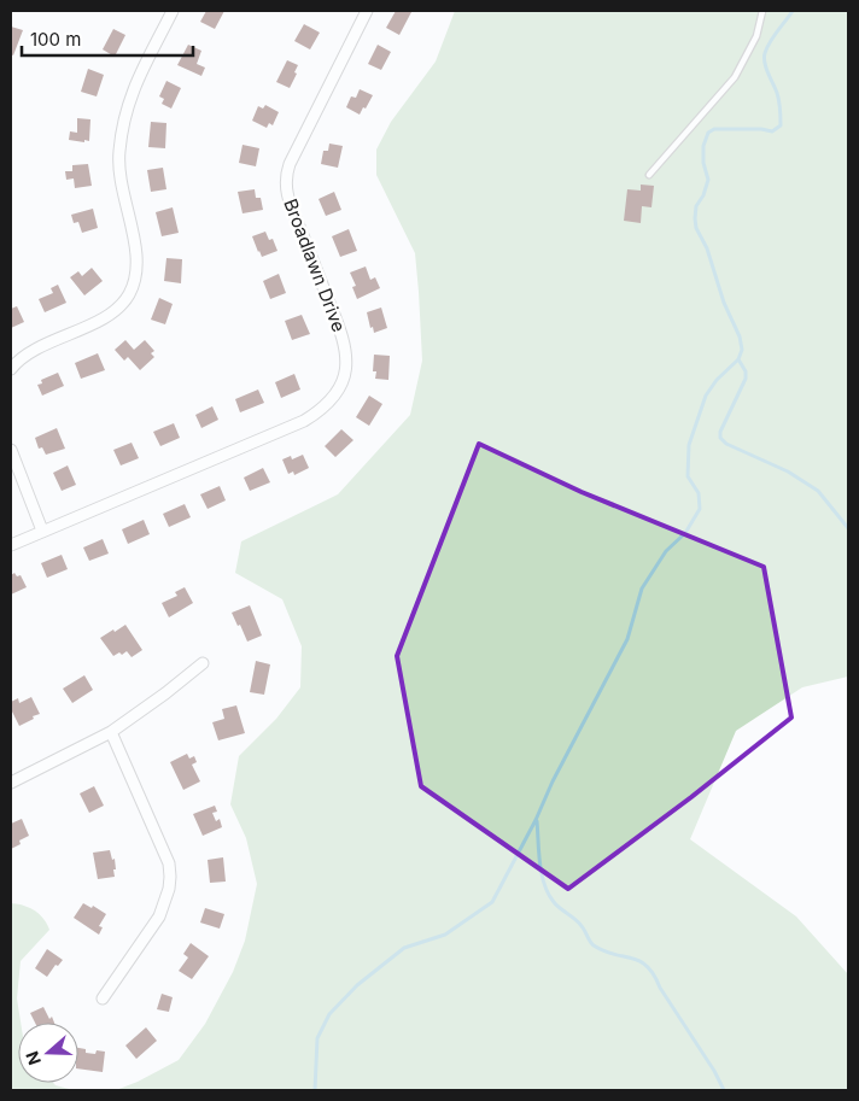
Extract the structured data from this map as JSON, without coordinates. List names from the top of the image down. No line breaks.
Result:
{"streets":{"street":["Broadlawn Drive"]},"scale_bar":"100 m","north":"left"}
